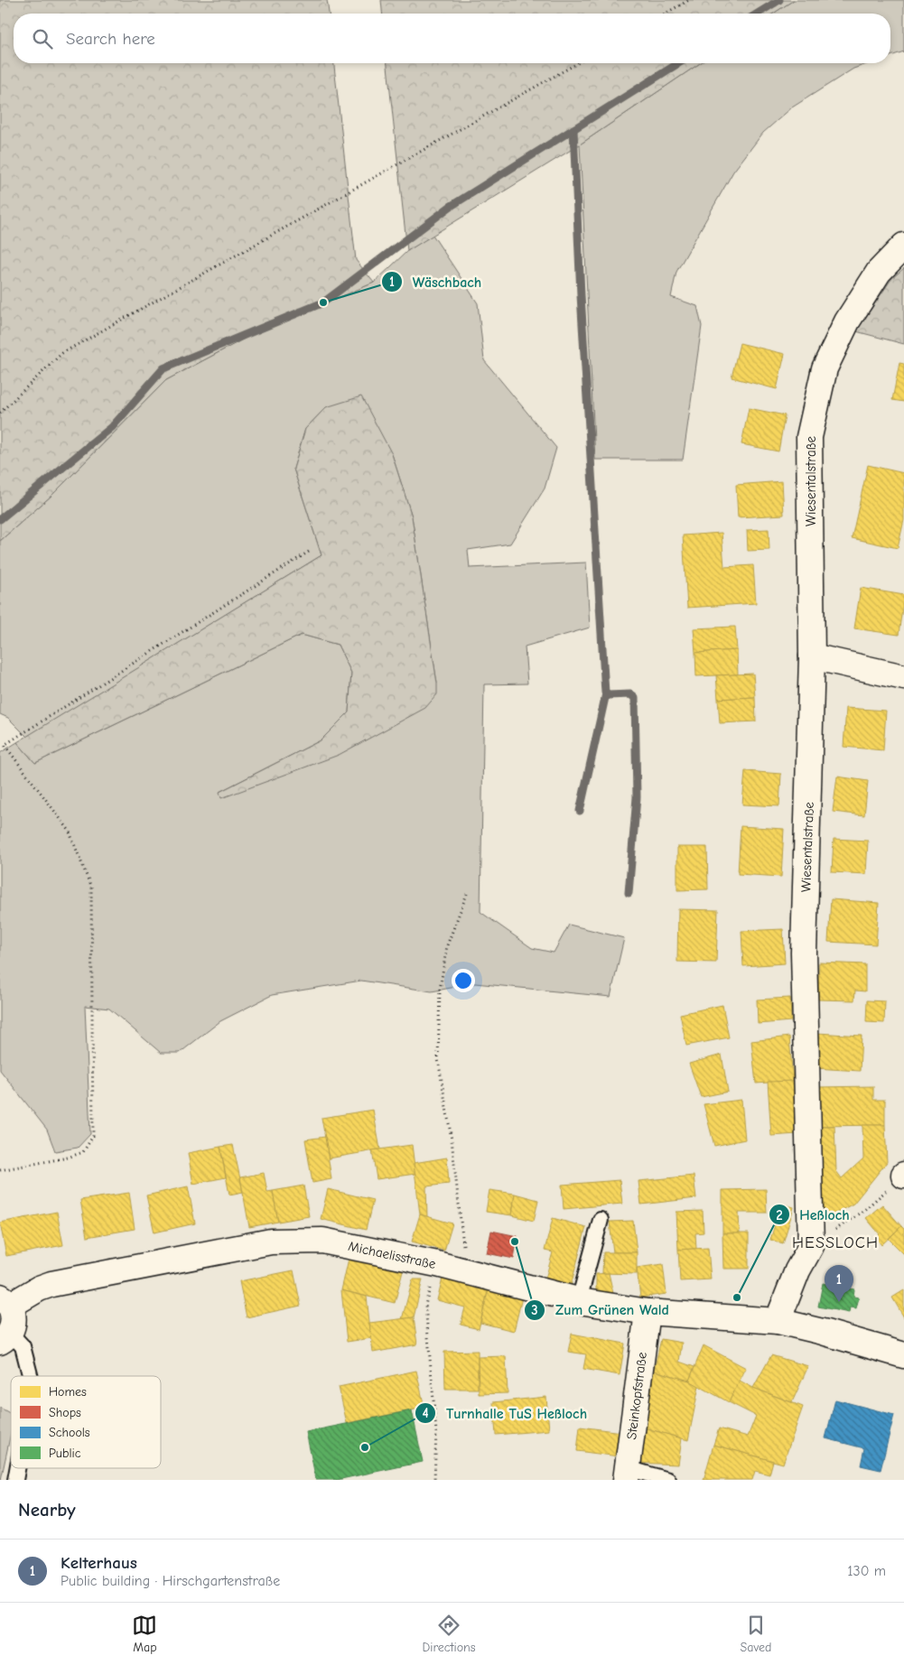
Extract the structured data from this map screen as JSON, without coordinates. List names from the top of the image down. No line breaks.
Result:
{"streets":{"street":["Wiesentalstraße","Michaelisstraße","Steinkopfstraße"]},"crossings":[["Michaelisstraße","Steinkopfstraße"]],"districts":["HESSLOCH"],"places":["Wäschbach","Zum Grünen Wald","Heßloch","Turnhalle TuS Heßloch"],"legend":["Homes","Shops","Schools","Public"],"page":{"search":"Search here","pins":"1","heading":"Nearby","list":[{"mark":"1","name":"Kelterhaus","note":"Public building · Hirschgartenstraße","value":"130 m"}],"nav":["Map","Directions","Saved"]}}
